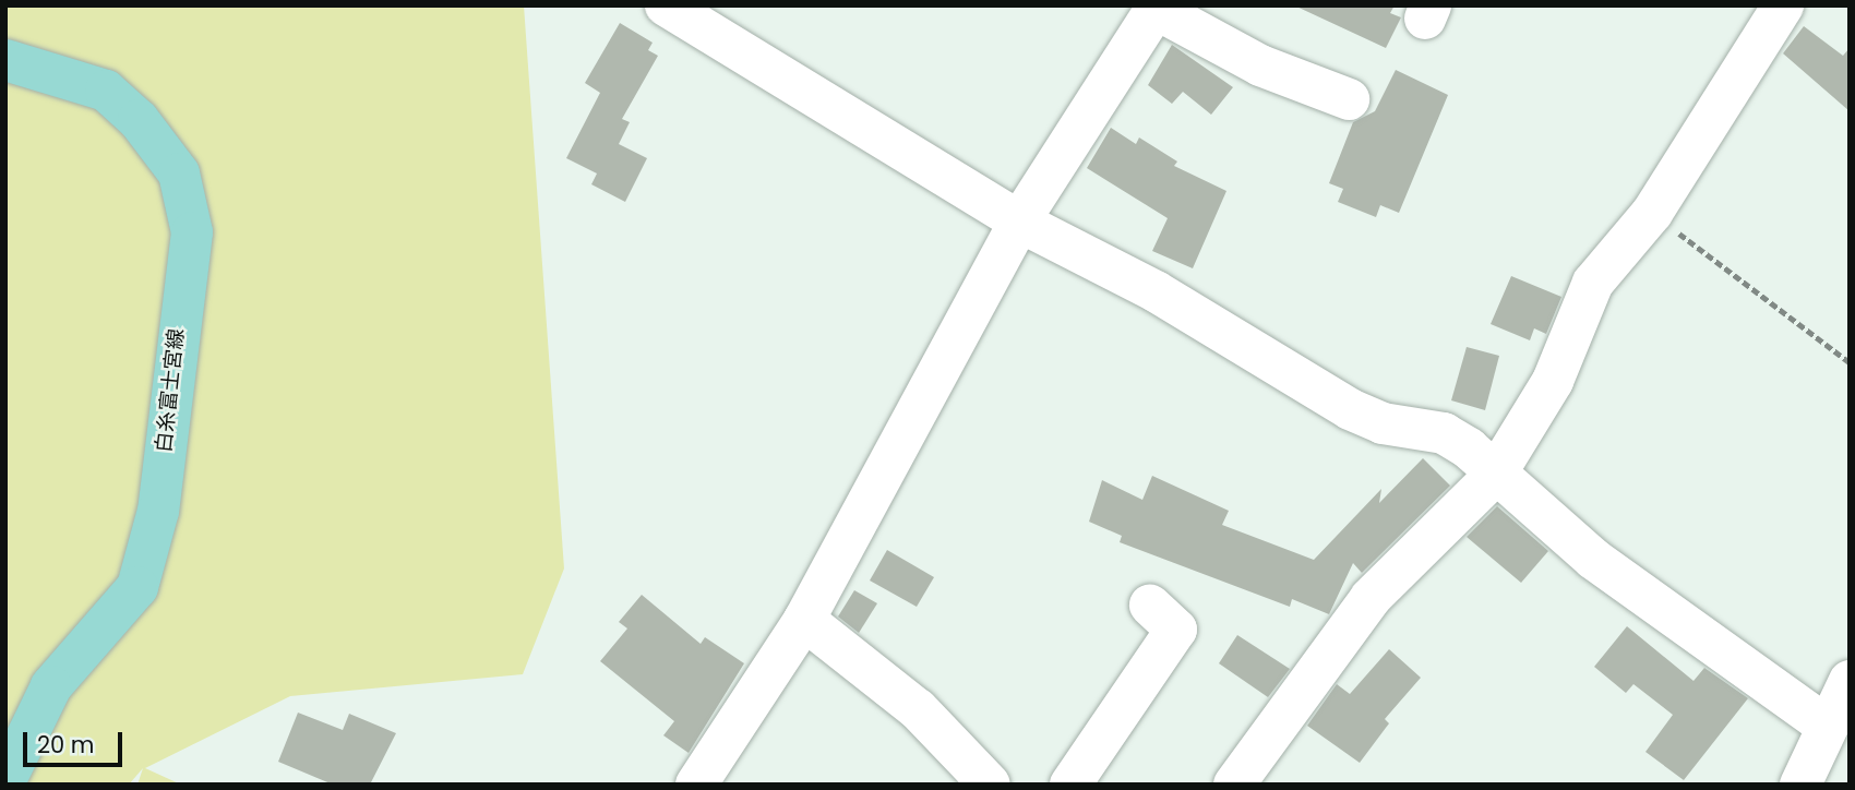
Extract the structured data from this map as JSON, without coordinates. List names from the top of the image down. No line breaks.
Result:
{"streets":{"main road":["白糸富士宮線"]},"scale_bar":"20 m"}
